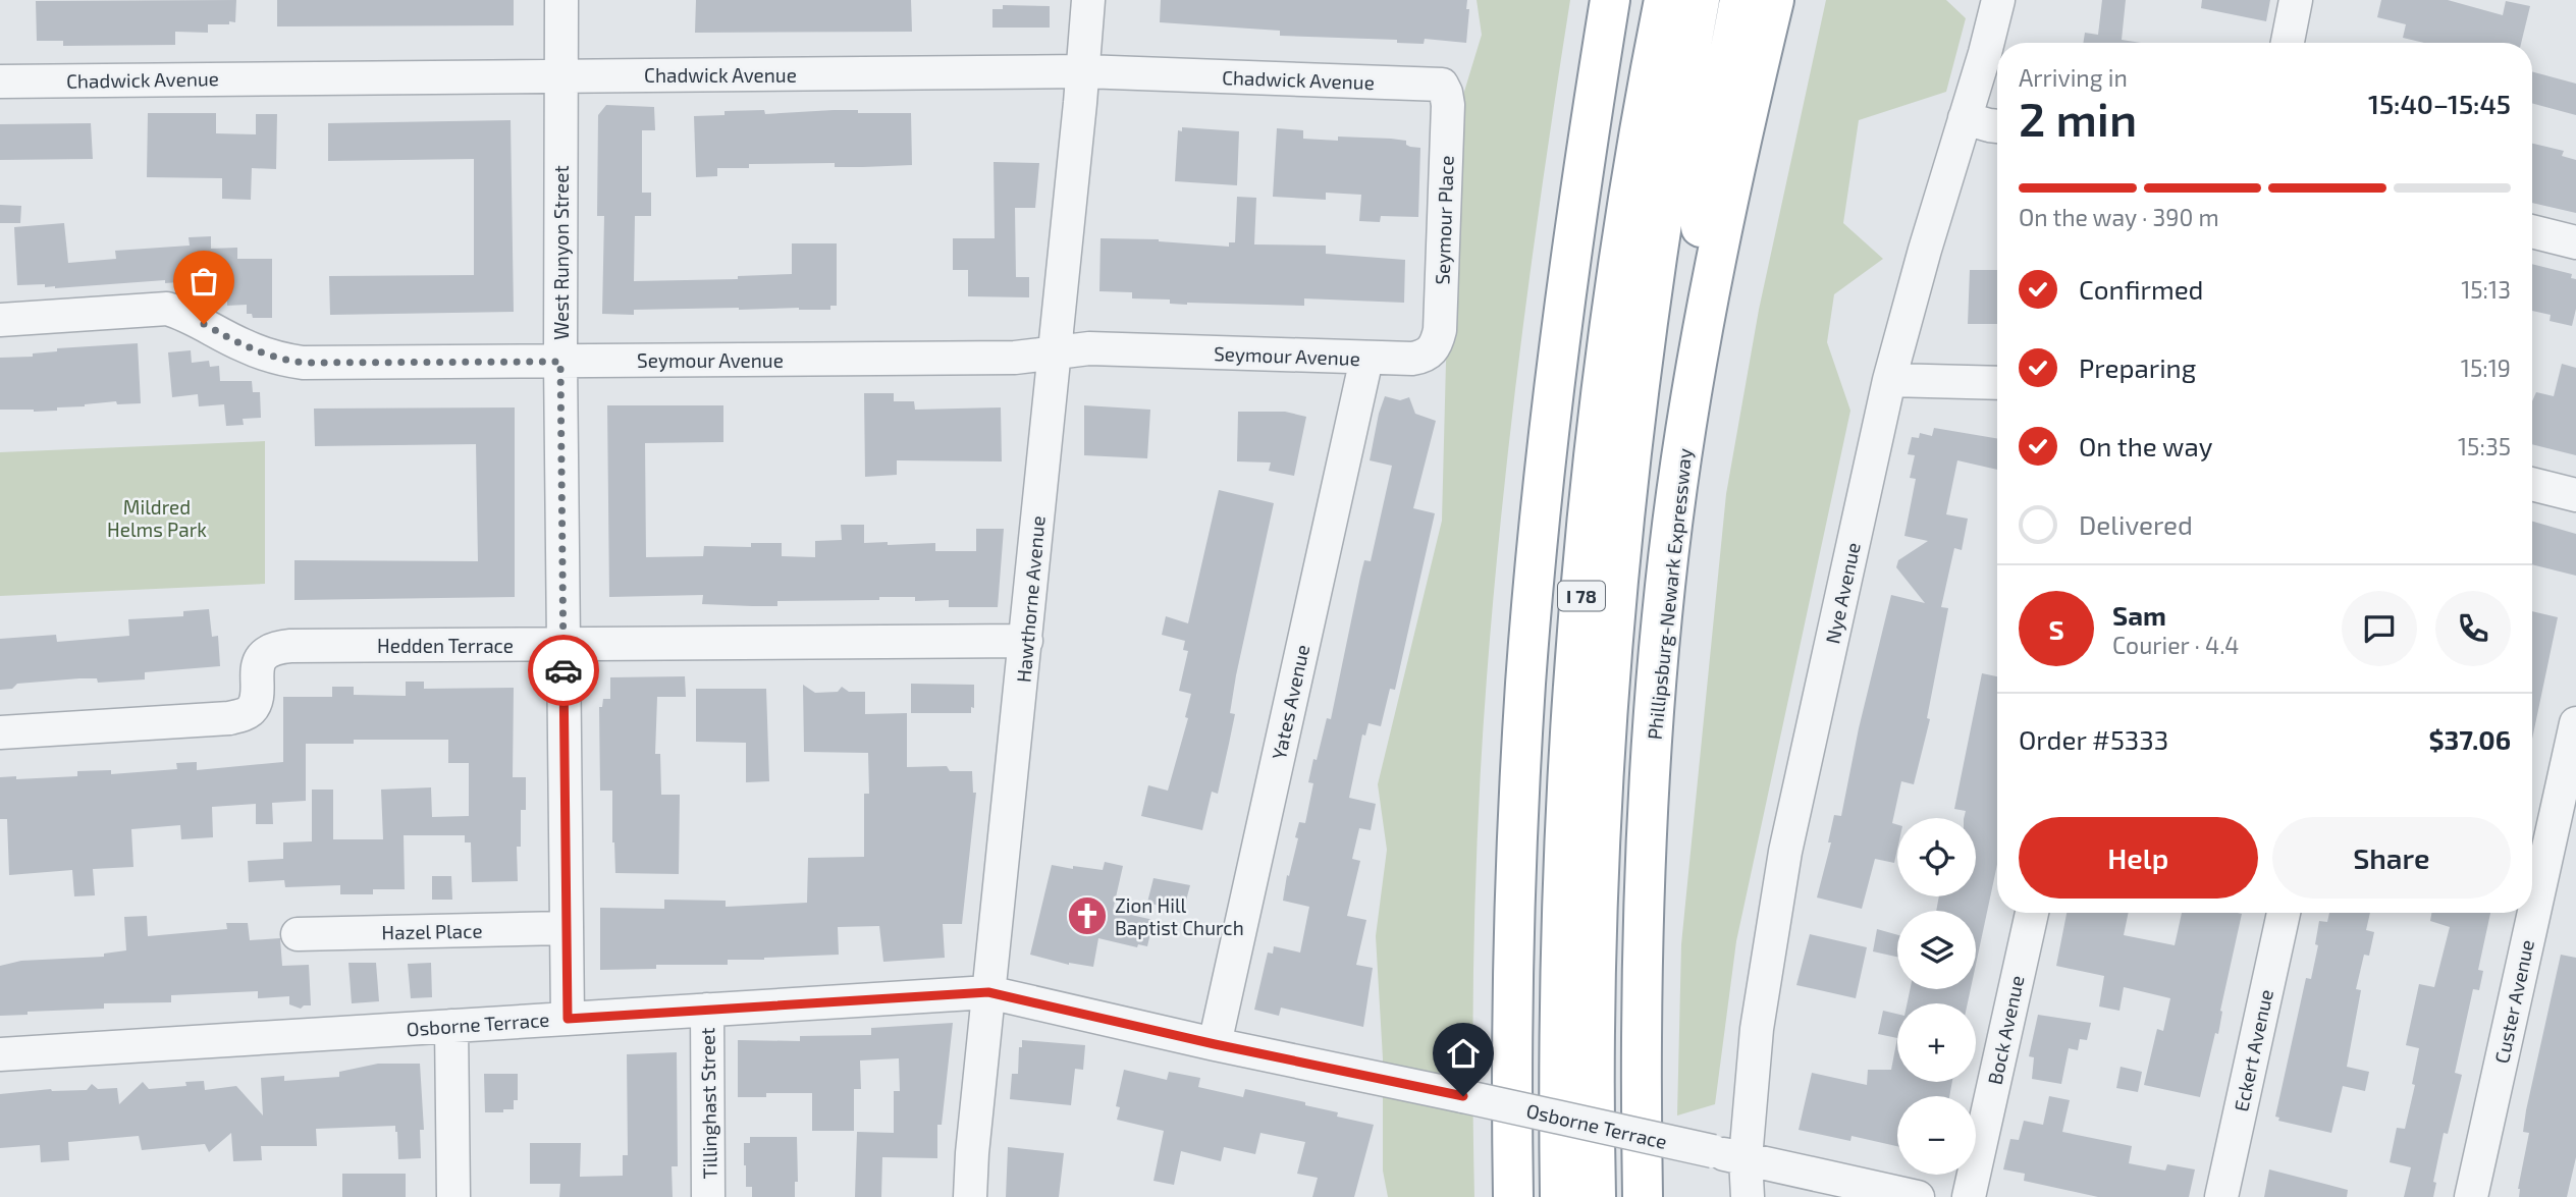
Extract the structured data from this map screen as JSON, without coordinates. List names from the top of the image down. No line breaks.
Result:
{"streets":{"highway":["Phillipsburg-Newark Expressway","I 78"],"street":["Chadwick Avenue","Seymour Place","West Runyon Street","Seymour Avenue","Nye Avenue","Hawthorne Avenue","Hedden Terrace","Yates Avenue","Hazel Place","Custer Avenue","Osborne Terrace","Bock Avenue","Eckert Avenue","Tillinghast Street"]},"crossings":[["Chadwick Avenue","Seymour Place"],["Chadwick Avenue","West Runyon Street"],["Chadwick Avenue","Hawthorne Avenue"],["Seymour Place","Seymour Avenue"],["West Runyon Street","Seymour Avenue"],["West Runyon Street","Hedden Terrace"],["West Runyon Street","Hazel Place"],["West Runyon Street","Osborne Terrace"],["Seymour Avenue","Hawthorne Avenue"],["Seymour Avenue","Yates Avenue"],["Nye Avenue","Osborne Terrace"],["Hawthorne Avenue","Hedden Terrace"],["Hawthorne Avenue","Osborne Terrace"],["Yates Avenue","Osborne Terrace"],["Osborne Terrace","Tillinghast Street"]],"parks":["Mildred Helms Park"],"places":{"church":["Zion Hill Baptist Church"]},"page":{"heading":["2 min","Arriving in","15:40–15:45"],"panel":["Sam","Courier · 4.4","Order #5333","$37.06"],"bar":"On the way · 390 m","list":[["Confirmed","15:13"],["Preparing","15:19"],["On the way","15:35"],"Delivered"],"round":"S","buttons":["Help","Share"],"map_buttons":["+","−"]}}
